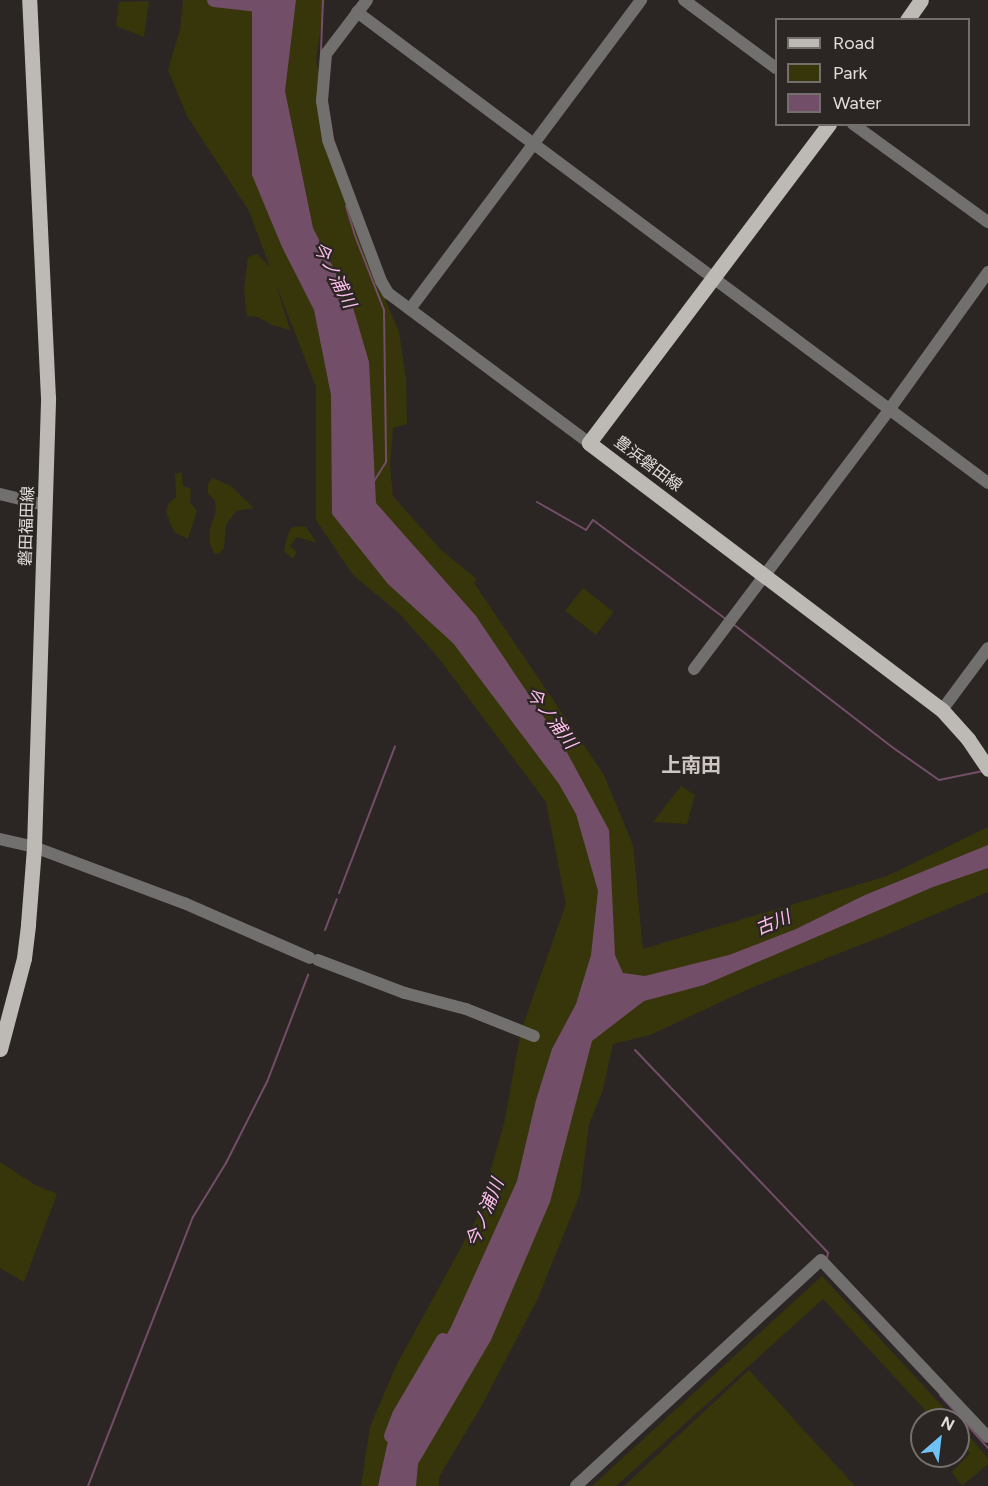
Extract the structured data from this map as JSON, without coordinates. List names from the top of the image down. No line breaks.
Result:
{"streets":{"main road":["豊浜磐田線","磐田福田線"]},"districts":["上南田"],"water":["今ノ浦川","古川"],"legend":["Road","Park","Water"],"north":"top right"}
